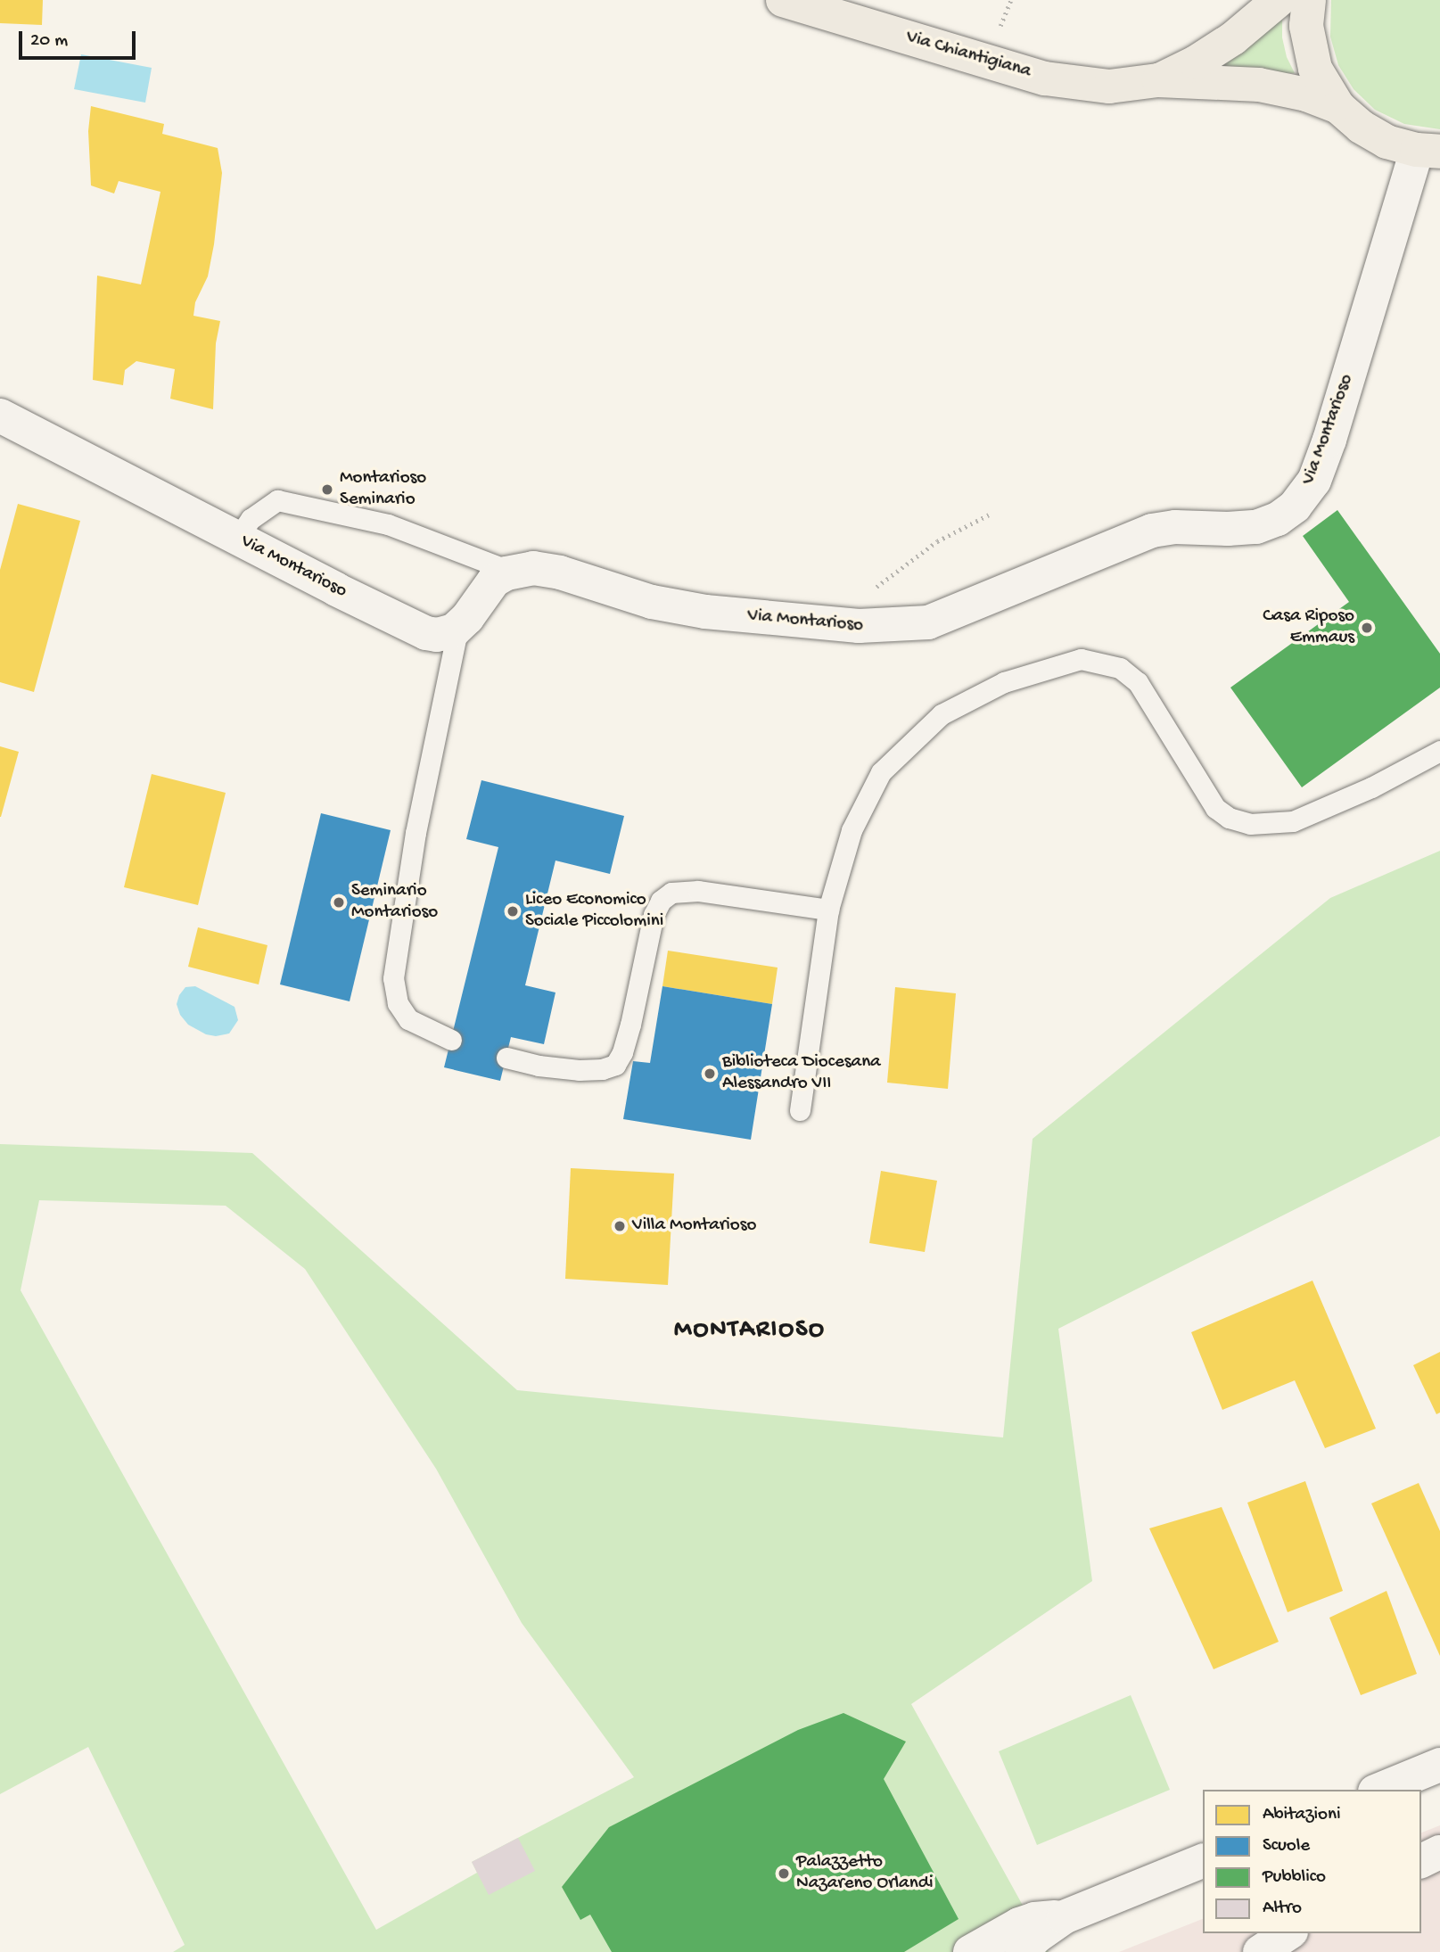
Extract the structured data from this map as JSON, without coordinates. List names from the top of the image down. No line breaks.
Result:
{"streets":{"main road":["Via Chiantigiana"],"street":["Via Montarioso"]},"crossings":[["Via Chiantigiana","Via Montarioso"]],"districts":["MONTARIOSO"],"places":["Montarioso Seminario","Casa Riposo Emmaus","Seminario Montarioso","Liceo Economico Sociale Piccolomini","Biblioteca Diocesana Alessandro VII","Villa Montarioso","Palazzetto Nazareno Orlandi"],"legend":["Abitazioni","Scuole","Pubblico","Altro"],"scale_bar":"20 m"}
